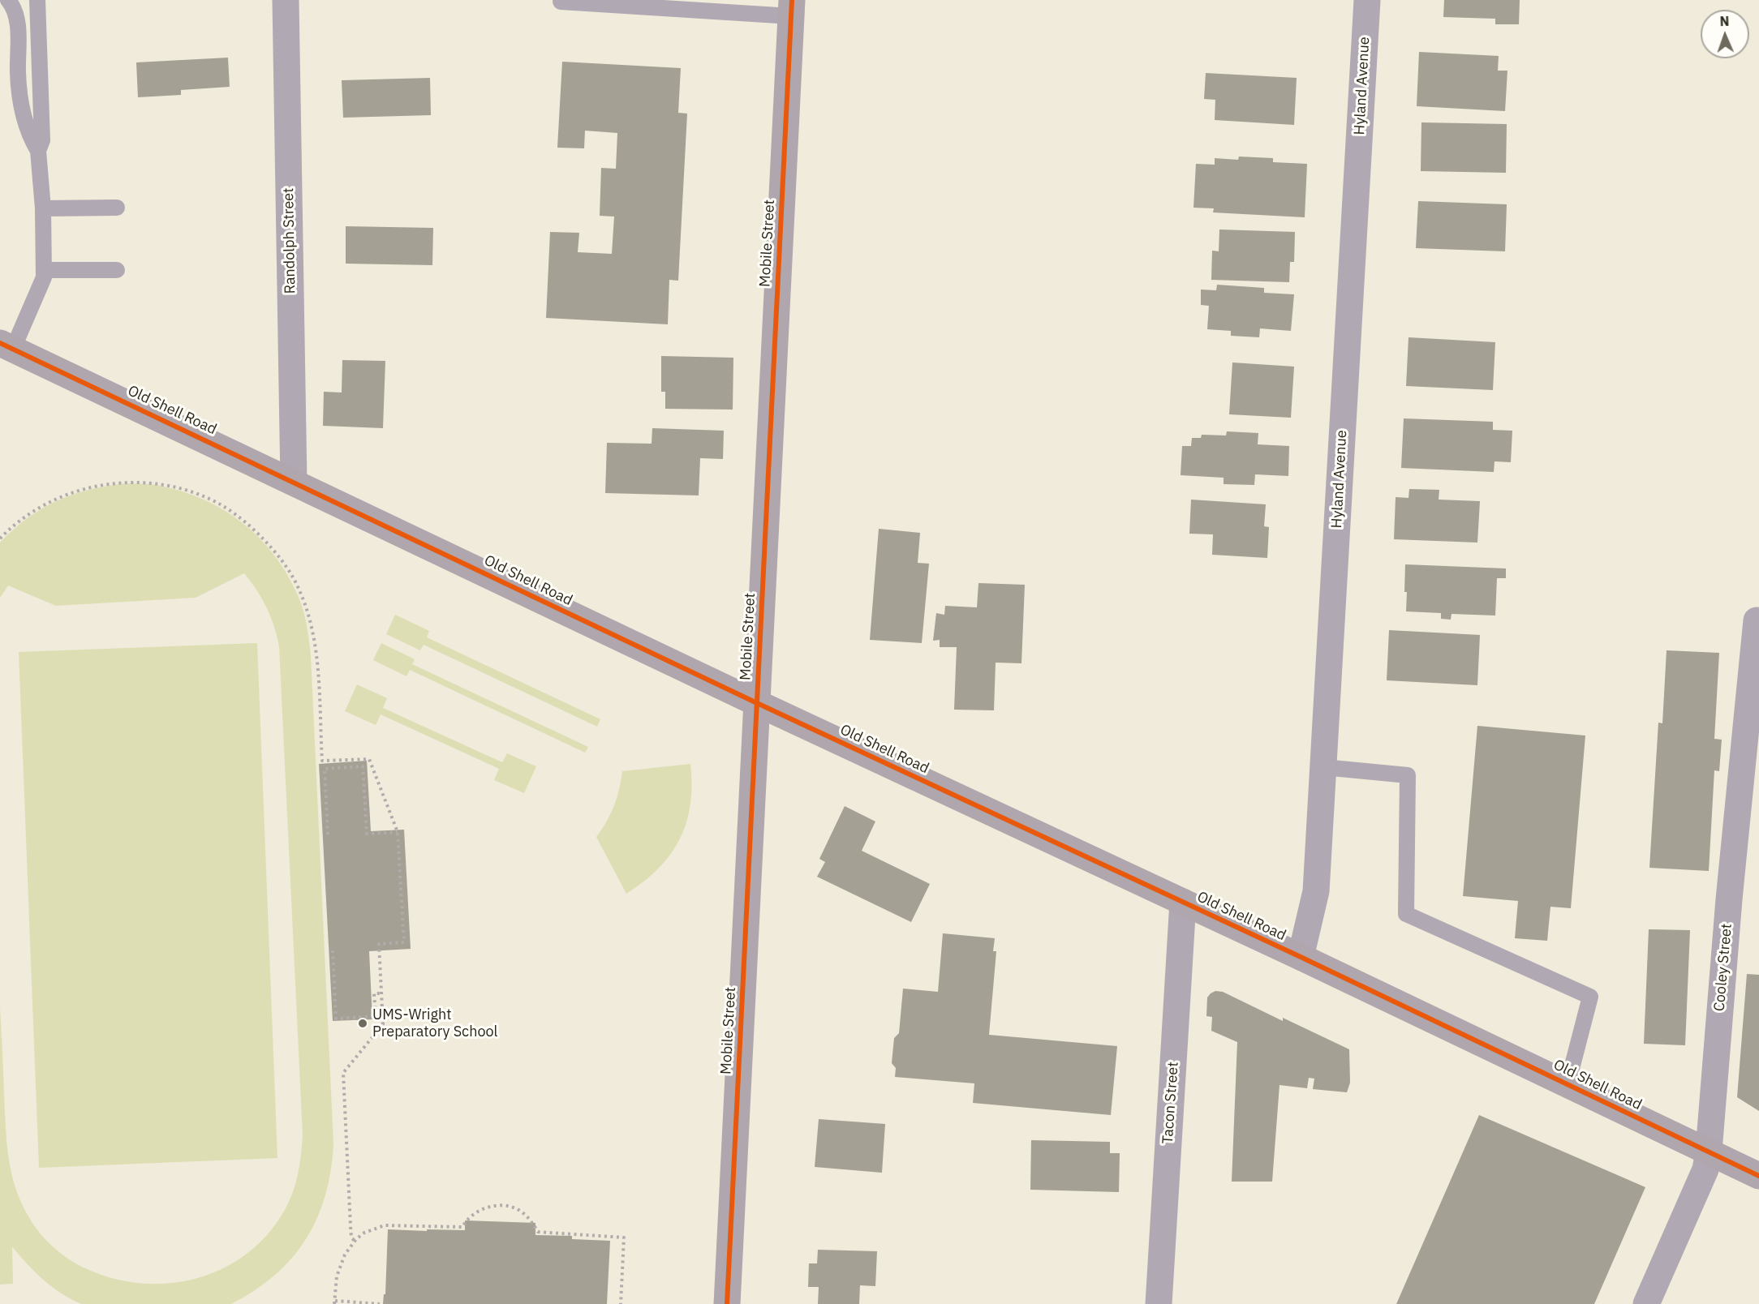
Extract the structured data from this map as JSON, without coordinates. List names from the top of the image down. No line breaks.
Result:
{"streets":{"street":["Hyland Avenue","Randolph Street","Mobile Street","Old Shell Road","Cooley Street","Tacon Street"]},"crossings":[["Hyland Avenue","Old Shell Road"],["Randolph Street","Old Shell Road"],["Mobile Street","Old Shell Road"],["Old Shell Road","Cooley Street"],["Old Shell Road","Tacon Street"]],"places":["UMS-Wright Preparatory School"],"north":"top"}
